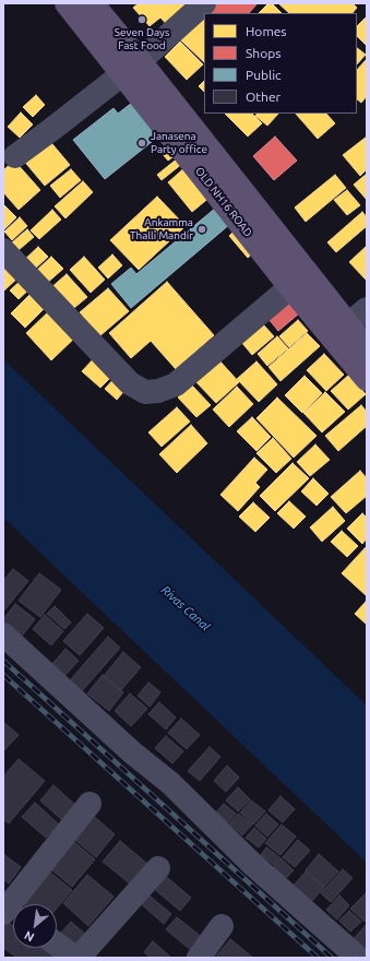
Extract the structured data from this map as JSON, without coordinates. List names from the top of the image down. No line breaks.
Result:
{"streets":{"main road":["OLD NH16 ROAD"]},"water":["Rivas Canal"],"places":["Seven Days Fast Food","Janasena Party office","Ankamma Thalli Mandir"],"legend":["Homes","Shops","Public","Other"],"north":"bottom left"}
